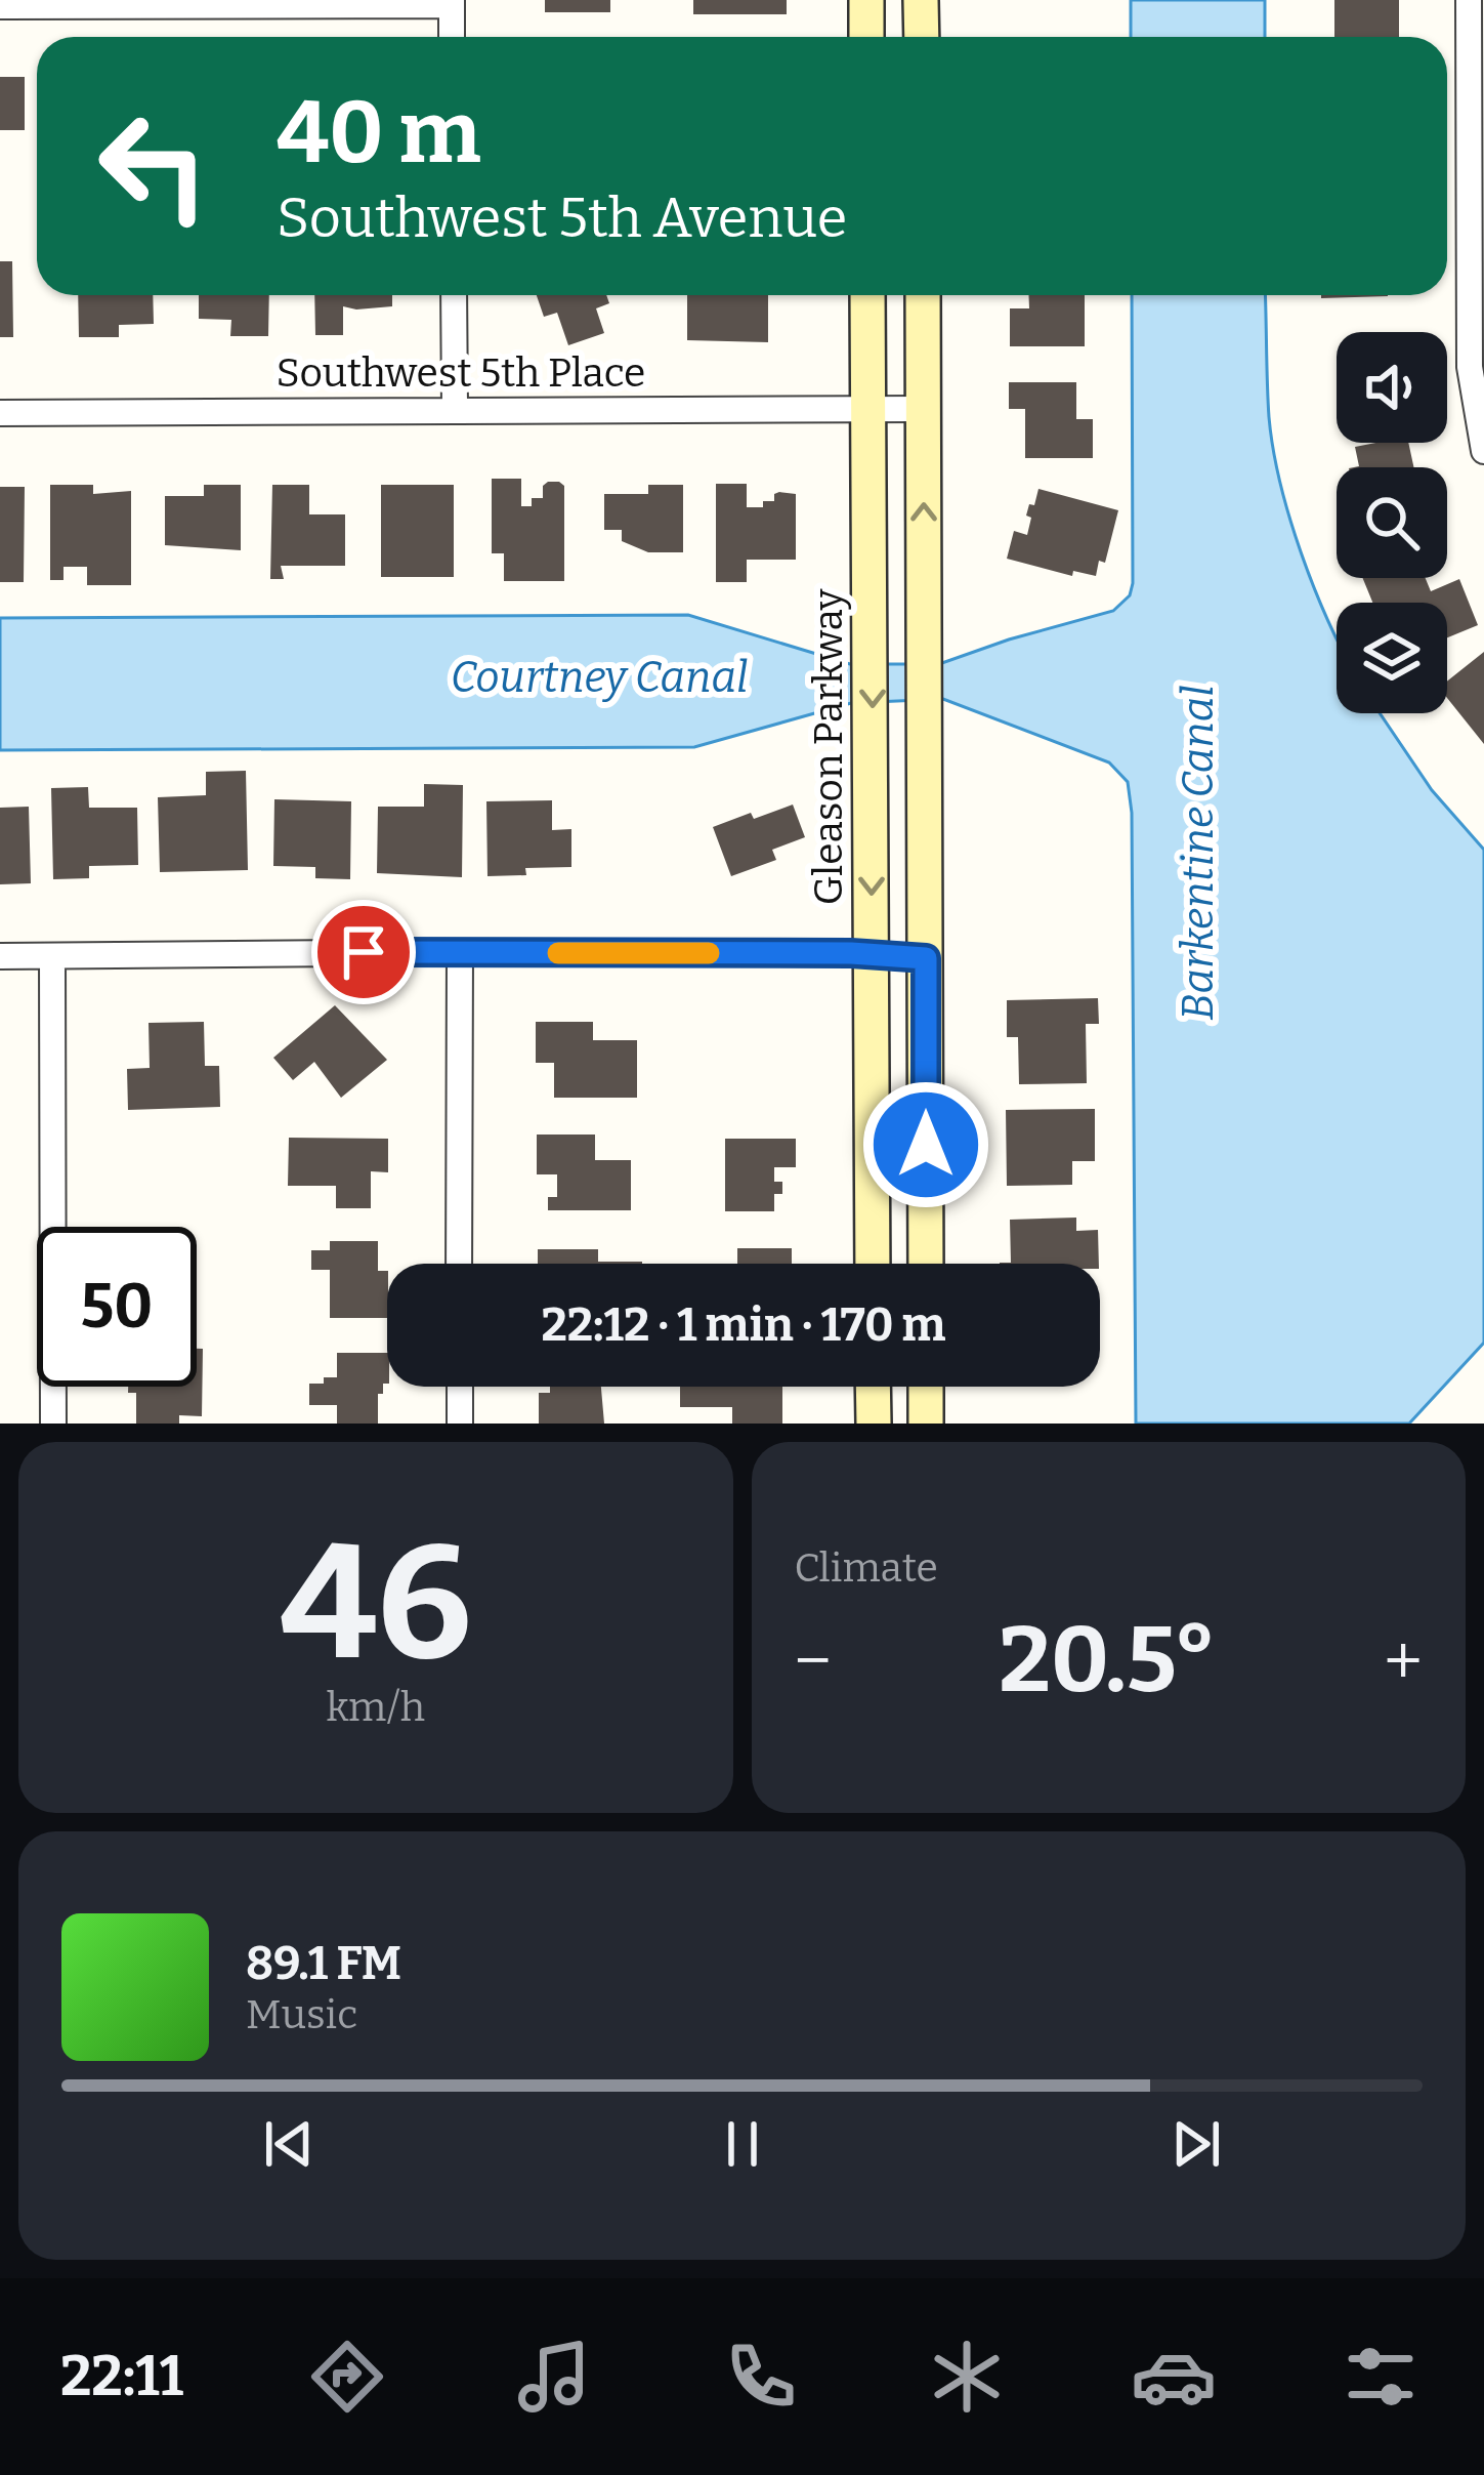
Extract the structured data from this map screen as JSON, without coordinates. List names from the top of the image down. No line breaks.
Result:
{"streets":{"main road":["Gleason Parkway"],"street":["Southwest 5th Place"]},"crossings":[["Southwest 5th Place","Gleason Parkway"]],"water":["Courtney Canal","Barkentine Canal"],"page":{"turn":["40 m","Southwest 5th Avenue"],"limit":"50","trip":"22:12 · 1 min · 170 m","tile":[["46","km/h"],"Climate"],"heat":["−","20.5°","+"],"song":["89.1 FM","Music"],"tabs":"22:11"}}
